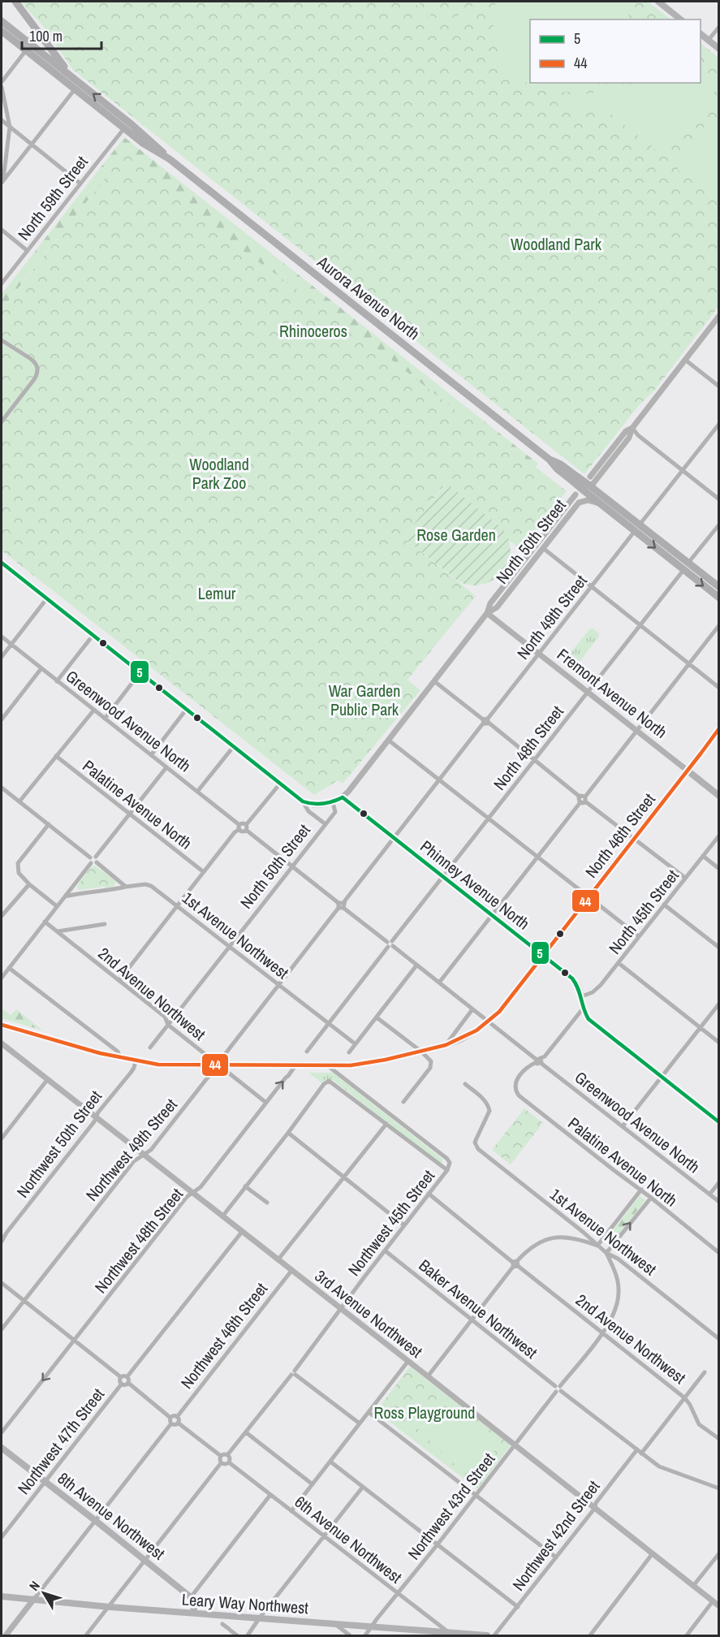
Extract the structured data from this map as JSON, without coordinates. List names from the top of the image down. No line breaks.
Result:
{"streets":{"highway":["Aurora Avenue North"],"main road":["Fremont Avenue North","North 46th Street","8th Avenue Northwest","Leary Way Northwest"],"street":["North 59th Street","North 50th Street","North 49th Street","Greenwood Avenue North","North 48th Street","Palatine Avenue North","Phinney Avenue North","North 45th Street","1st Avenue Northwest","2nd Avenue Northwest","Northwest 50th Street","Northwest 49th Street","Northwest 45th Street","Northwest 48th Street","Baker Avenue Northwest","3rd Avenue Northwest","Northwest 46th Street","Northwest 47th Street","Northwest 43rd Street","Northwest 42nd Street","6th Avenue Northwest"]},"crossings":[["North 59th Street","Aurora Avenue North"],["Aurora Avenue North","North 50th Street"],["Aurora Avenue North","North 49th Street"],["Aurora Avenue North","North 48th Street"],["North 50th Street","Fremont Avenue North"],["North 50th Street","Greenwood Avenue North"],["North 50th Street","Phinney Avenue North"],["North 50th Street","1st Avenue Northwest"],["North 49th Street","Fremont Avenue North"],["North 49th Street","Greenwood Avenue North"],["North 49th Street","Phinney Avenue North"],["North 49th Street","1st Avenue Northwest"],["North 49th Street","Northwest 49th Street"],["Fremont Avenue North","North 48th Street"],["Fremont Avenue North","North 46th Street"],["Greenwood Avenue North","North 48th Street"],["Greenwood Avenue North","Palatine Avenue North"],["Greenwood Avenue North","North 46th Street"],["North 48th Street","Phinney Avenue North"],["North 48th Street","1st Avenue Northwest"],["North 46th Street","Phinney Avenue North"],["North 46th Street","2nd Avenue Northwest"],["North 46th Street","Northwest 50th Street"],["North 46th Street","Northwest 49th Street"],["North 46th Street","Northwest 45th Street"],["North 46th Street","Northwest 48th Street"],["Phinney Avenue North","North 45th Street"],["1st Avenue Northwest","Northwest 49th Street"],["1st Avenue Northwest","Northwest 43rd Street"],["2nd Avenue Northwest","Northwest 49th Street"],["2nd Avenue Northwest","Northwest 45th Street"],["2nd Avenue Northwest","Northwest 48th Street"],["2nd Avenue Northwest","Northwest 43rd Street"],["2nd Avenue Northwest","Northwest 42nd Street"],["Northwest 50th Street","3rd Avenue Northwest"],["Northwest 49th Street","3rd Avenue Northwest"],["Northwest 45th Street","Baker Avenue Northwest"],["Northwest 45th Street","3rd Avenue Northwest"],["Northwest 45th Street","6th Avenue Northwest"],["Northwest 48th Street","3rd Avenue Northwest"],["Baker Avenue Northwest","Northwest 43rd Street"],["Baker Avenue Northwest","Northwest 42nd Street"],["3rd Avenue Northwest","Northwest 46th Street"],["3rd Avenue Northwest","Northwest 43rd Street"],["3rd Avenue Northwest","Northwest 42nd Street"],["Northwest 47th Street","8th Avenue Northwest"],["Northwest 43rd Street","6th Avenue Northwest"],["Northwest 43rd Street","Leary Way Northwest"],["6th Avenue Northwest","Leary Way Northwest"]],"parks":["Woodland Park","Rhinoceros","Woodland Park Zoo","Rose Garden","Lemur","War Garden Public Park","Ross Playground"],"lines":["transit line 5","transit line 44"],"legend":["5","44"],"scale_bar":"100 m","north":"top left"}
